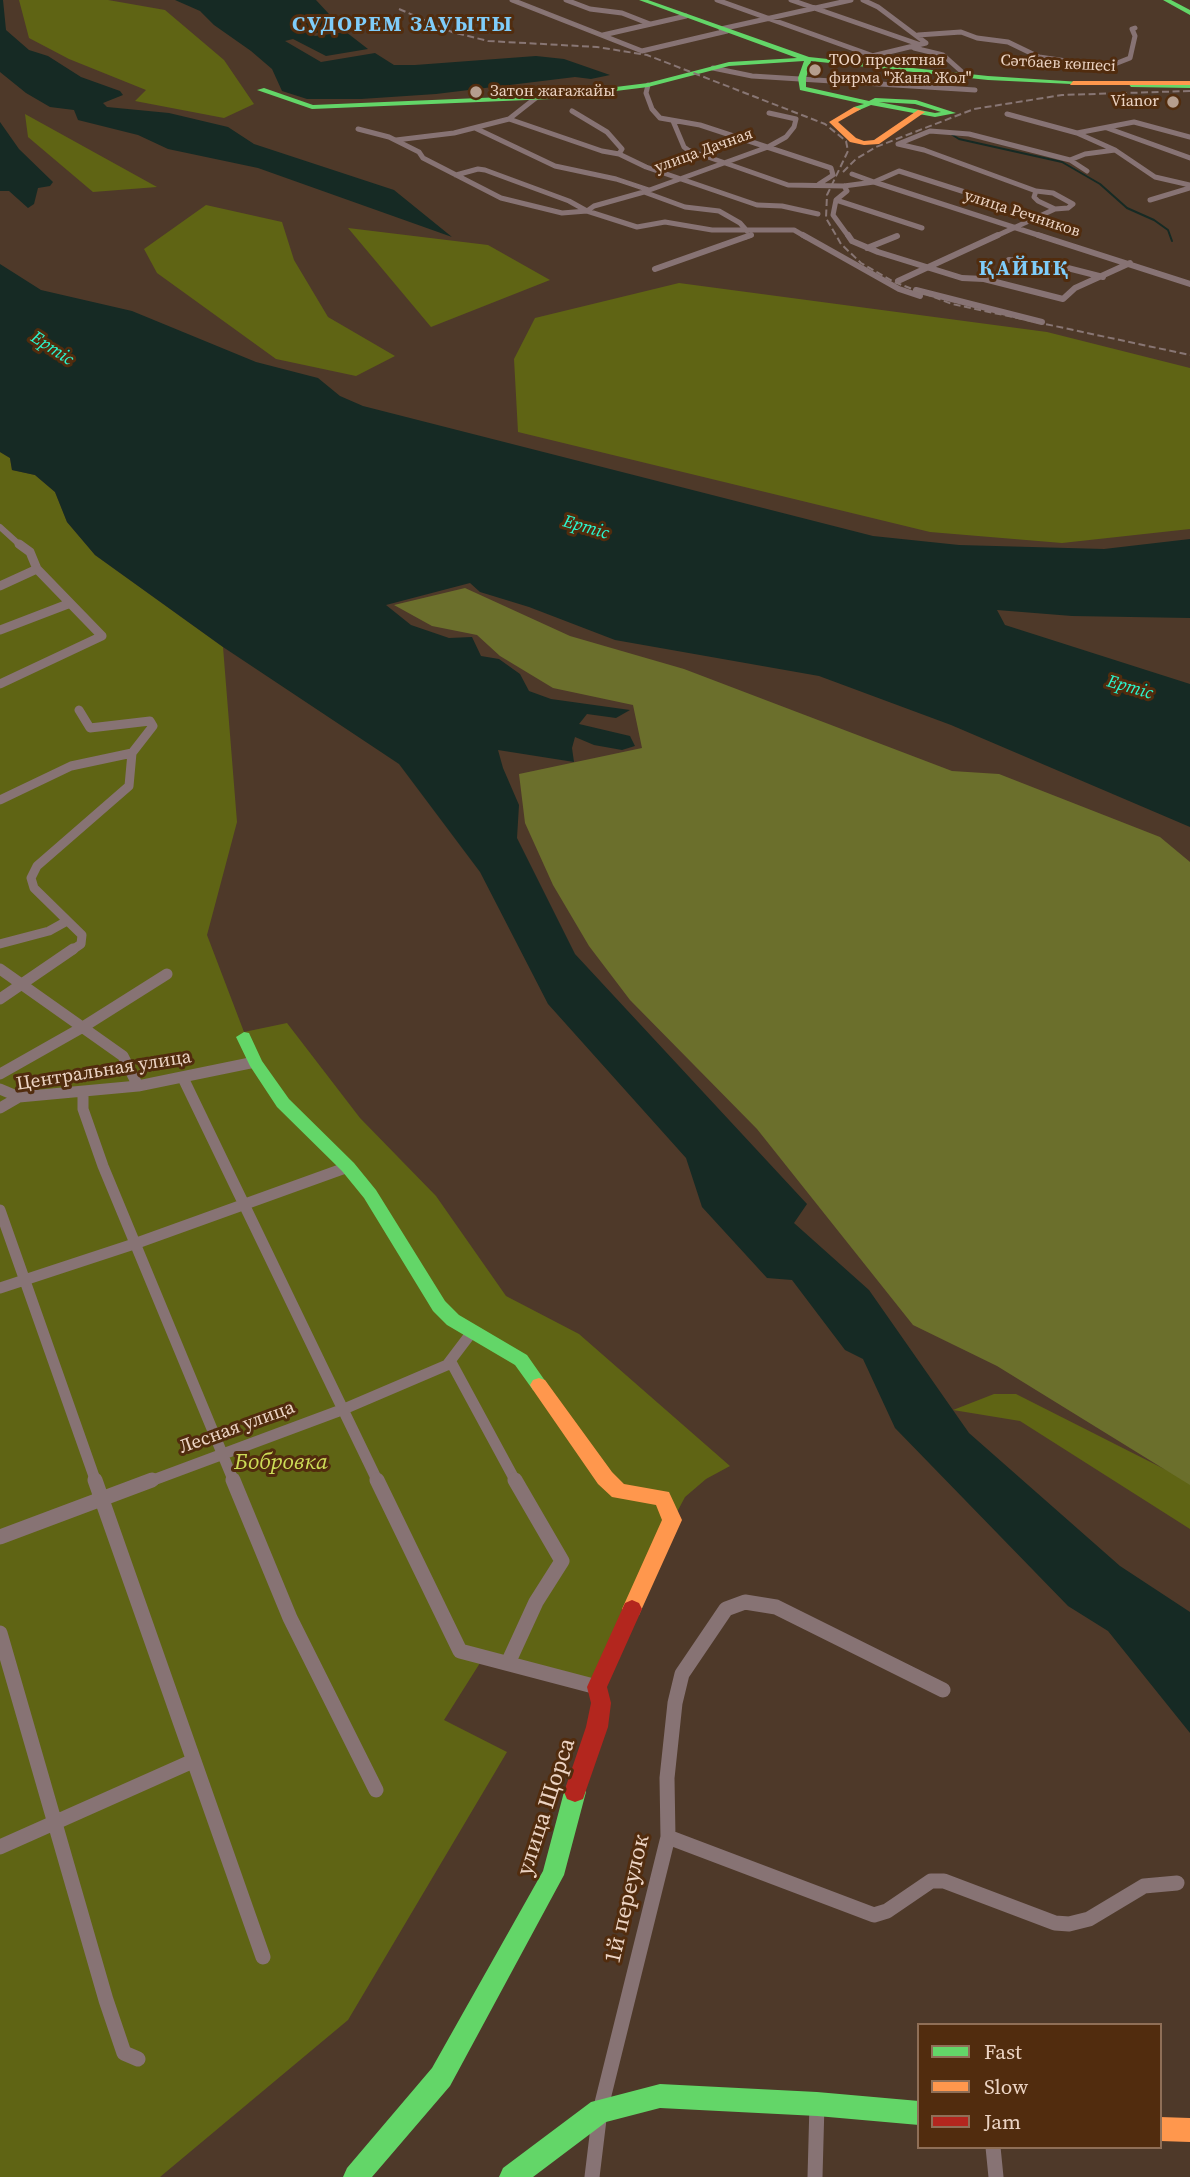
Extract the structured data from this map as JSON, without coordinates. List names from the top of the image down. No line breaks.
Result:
{"streets":{"main road":["Сәтбаев көшесі","улица Щорса"],"street":["улица Дачная","улица Речников","Центральная улица","Лесная улица","1й переулок"]},"crossings":[["улица Дачная","улица Речников"]],"districts":["СУДОРЕМ ЗАУЫТЫ","ҚАЙЫҚ"],"water":["Ертіс"],"parks":["Бобровка"],"places":["ТОО проектная фирма \"Жана Жол\"","Затон жағажайы","Vianor"],"legend":["Fast","Slow","Jam"]}
